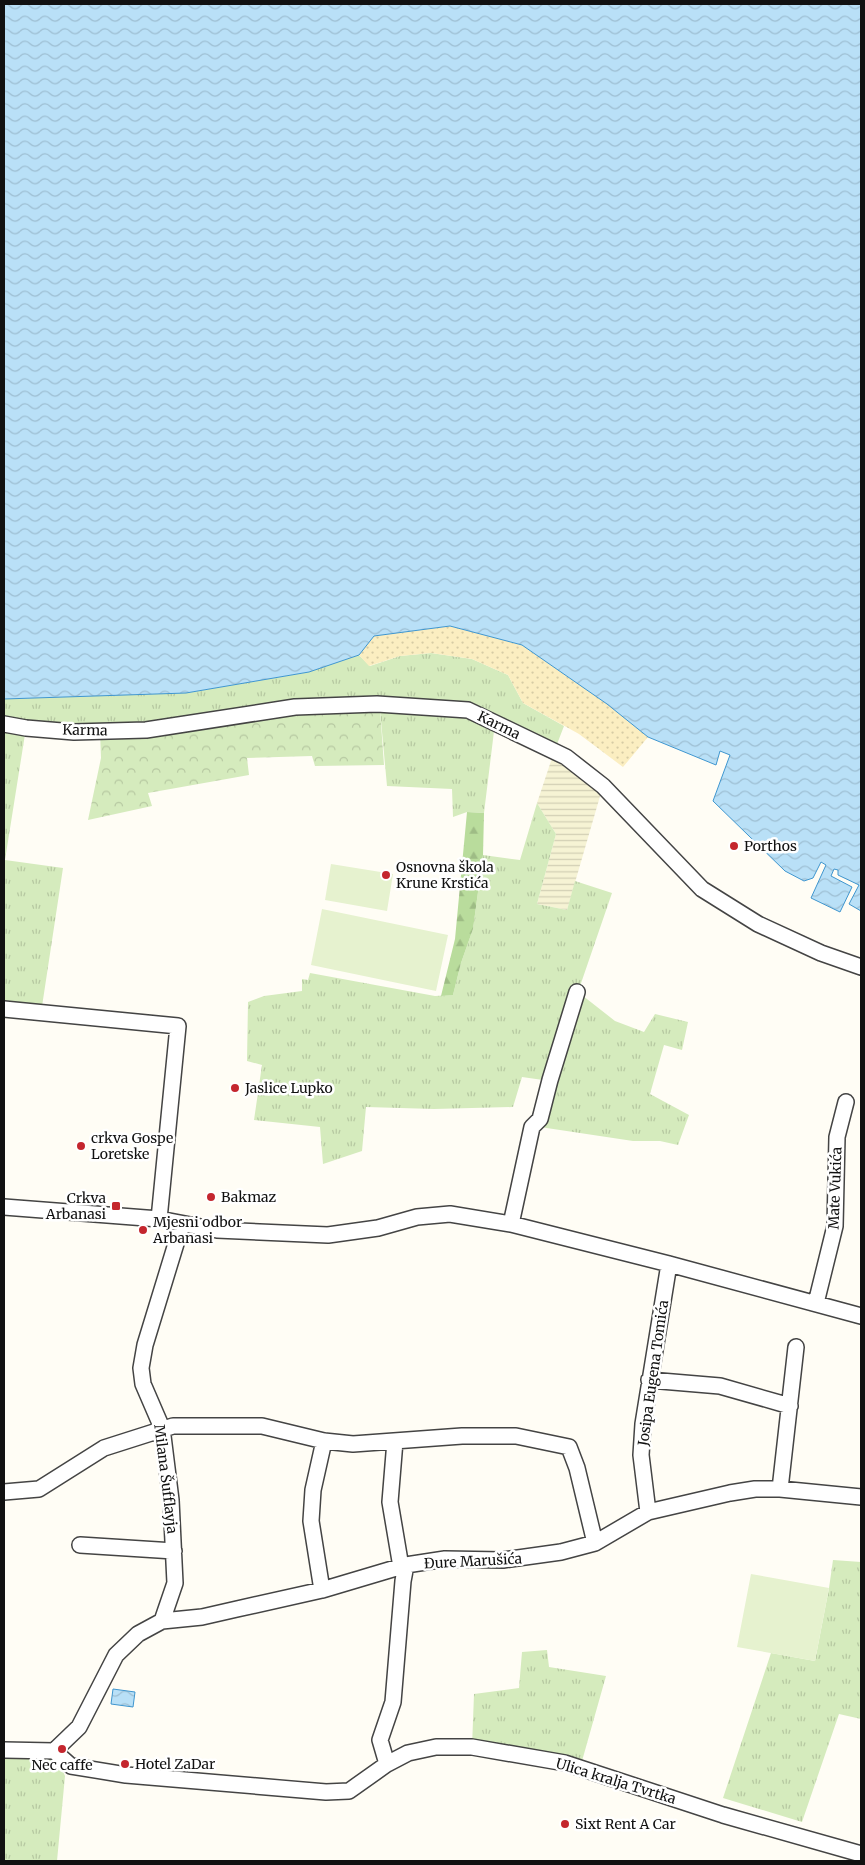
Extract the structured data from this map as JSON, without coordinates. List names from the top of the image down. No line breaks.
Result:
{"streets":{"street":["Karma","Mate Vukića","Josipa Eugena Tomića","Milana Šufflayja","Đure Marušića","Ulica kralja Tvrtka"]},"crossings":[["Josipa Eugena Tomića","Đure Marušića"],["Milana Šufflayja","Đure Marušića"],["Đure Marušića","Ulica kralja Tvrtka"]],"places":{"other":["Porthos","Osnovna škola Krune Krstića","Jaslice Lupko","crkva Gospe Loretske","Bakmaz","Mjesni odbor Arbanasi","Nec caffe","Hotel ZaDar","Sixt Rent A Car"],"transit":["Crkva Arbanasi"]}}
